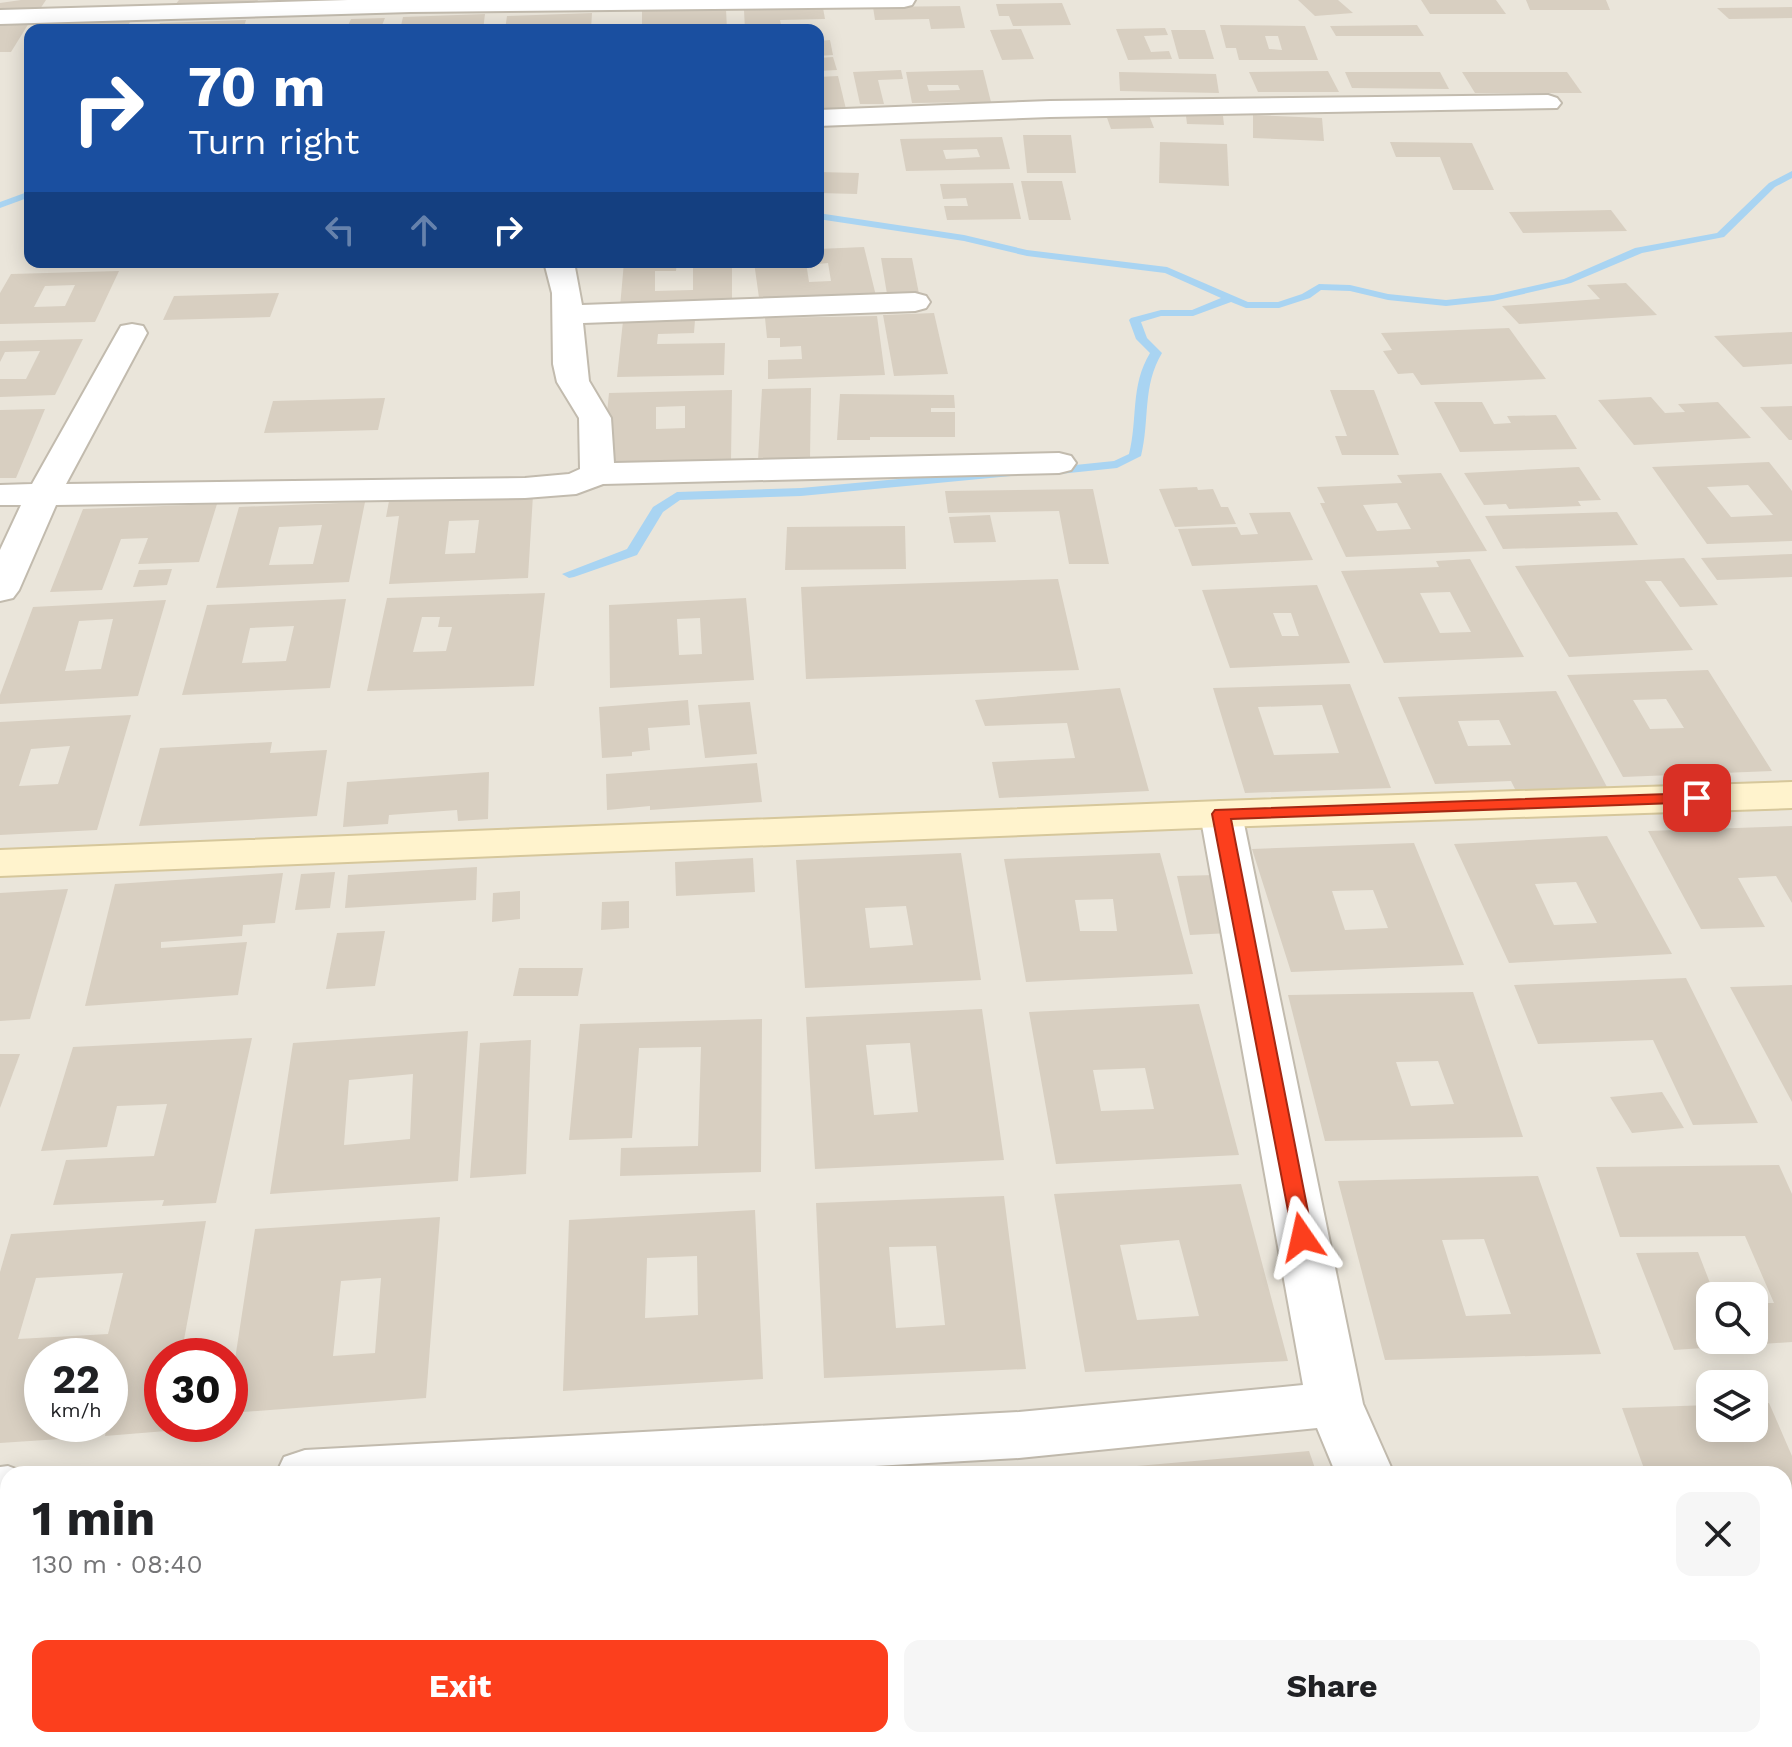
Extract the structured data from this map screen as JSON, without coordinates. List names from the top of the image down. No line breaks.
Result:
{"page":{"turn":["70 m","Turn right"],"speed":"22 km/h","limit":"30","heading":["1 min","130 m · 08:40"],"buttons":["Exit","Share"]}}
